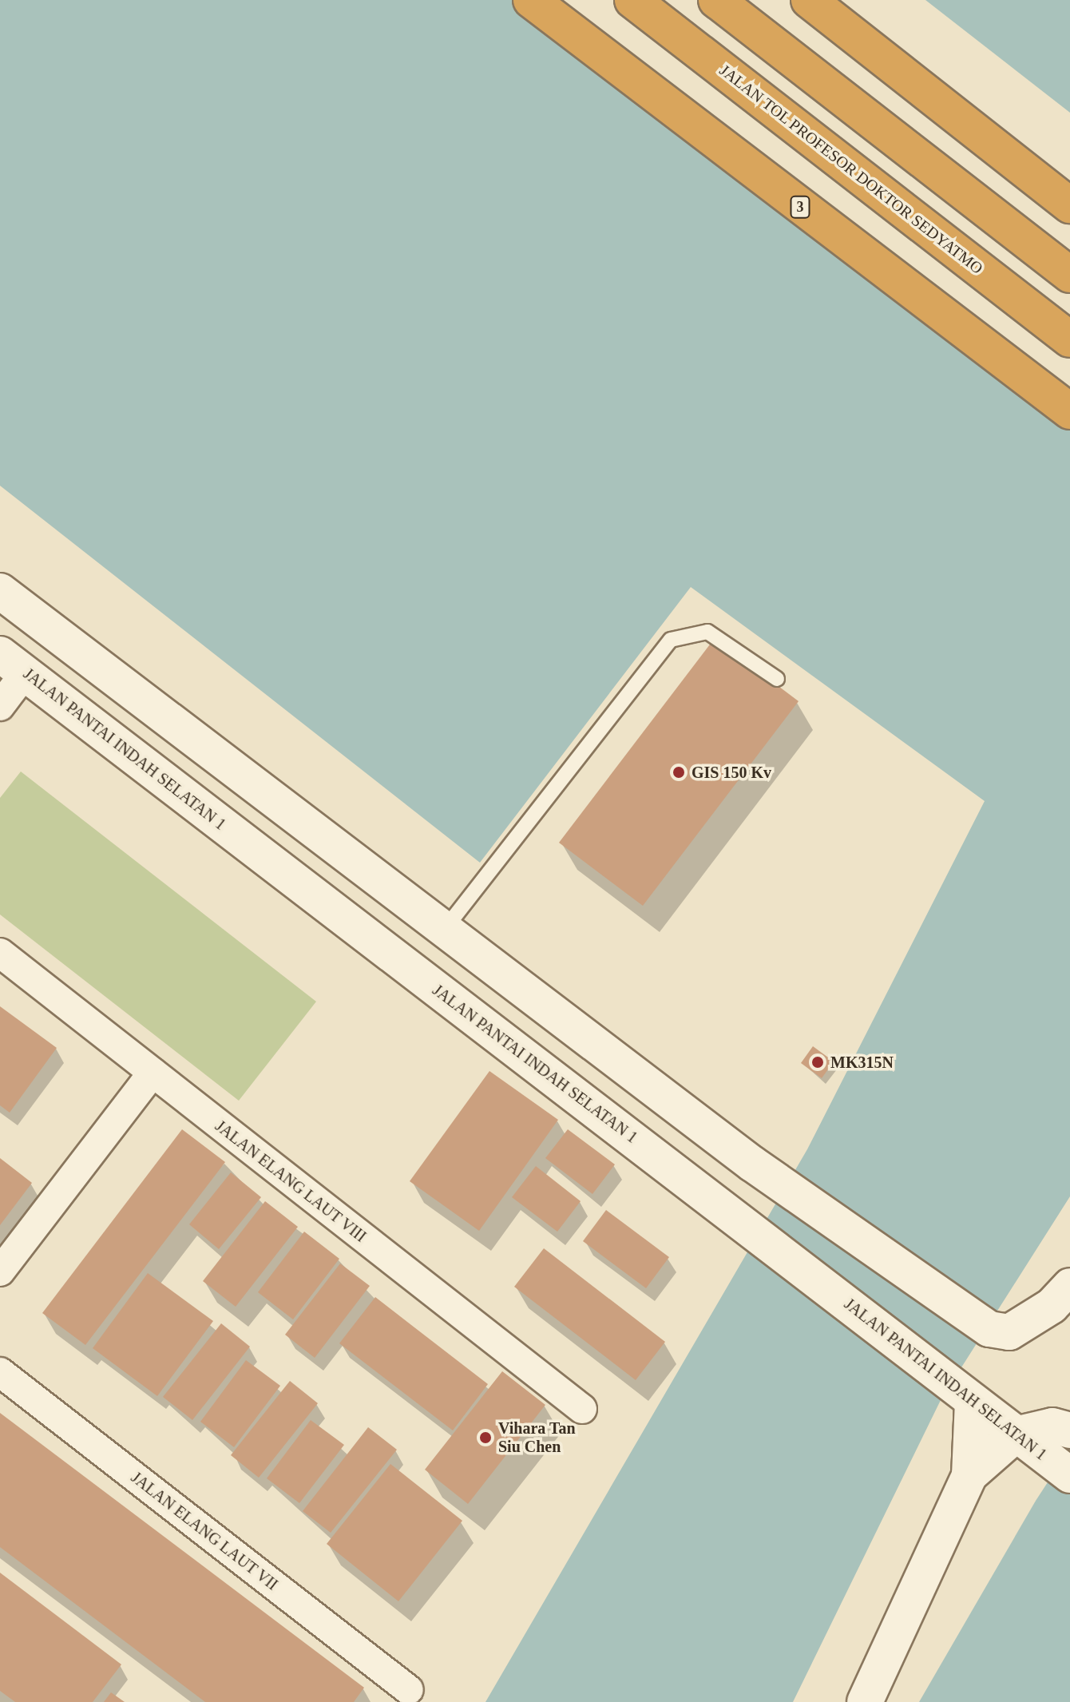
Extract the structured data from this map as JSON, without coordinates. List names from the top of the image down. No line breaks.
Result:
{"streets":{"highway":["JALAN TOL PROFESOR DOKTOR SEDYATMO","3"],"street":["JALAN PANTAI INDAH SELATAN 1","JALAN ELANG LAUT VIII","JALAN ELANG LAUT VII"]},"places":["GIS 150 Kv","MK315N","Vihara Tan Siu Chen"]}
